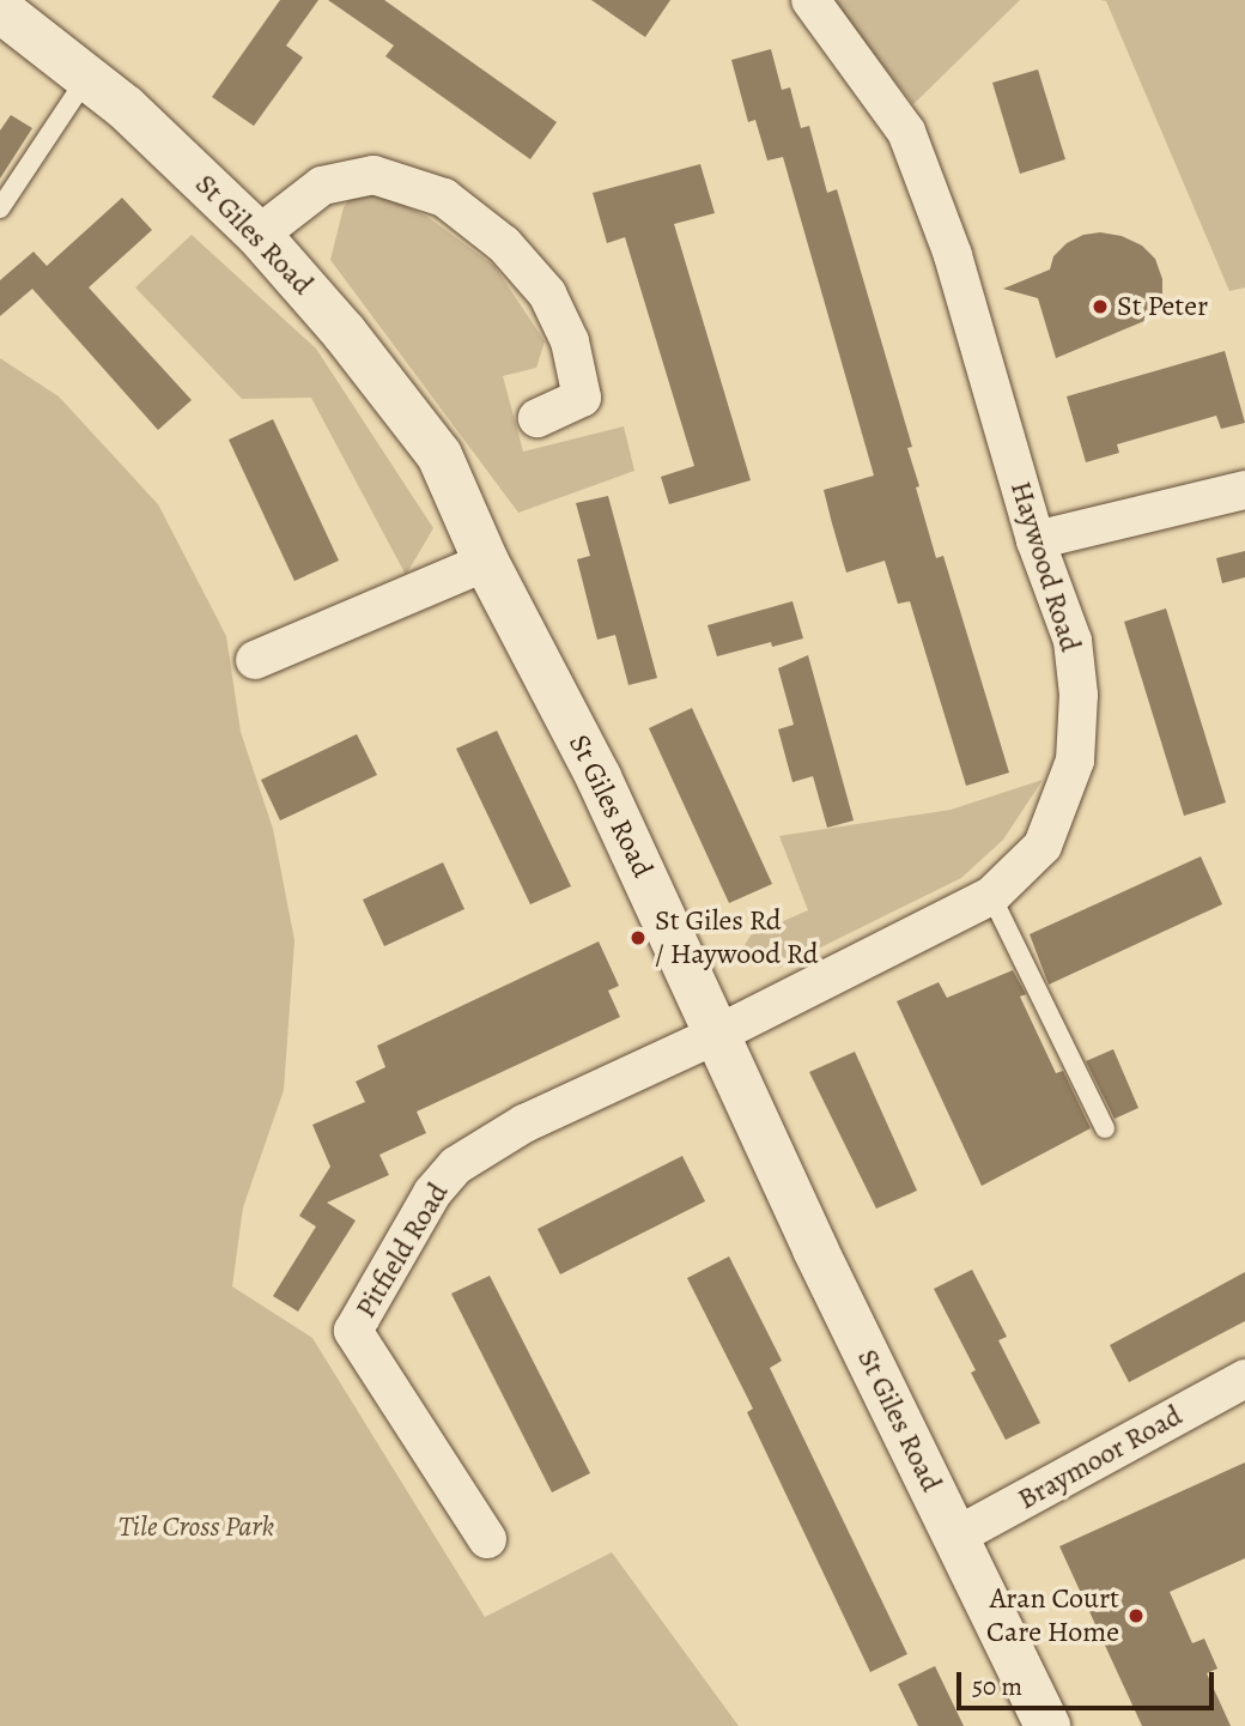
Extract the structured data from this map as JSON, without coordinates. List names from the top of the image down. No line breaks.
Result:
{"streets":{"street":["St Giles Road","Haywood Road","Pitfield Road","Braymoor Road"]},"crossings":[["St Giles Road","Haywood Road"],["St Giles Road","Pitfield Road"],["St Giles Road","Braymoor Road"],["Haywood Road","Pitfield Road"]],"parks":["Tile Cross Park"],"places":["St Peter","St Giles Rd / Haywood Rd","Aran Court Care Home"],"scale_bar":"50 m"}
